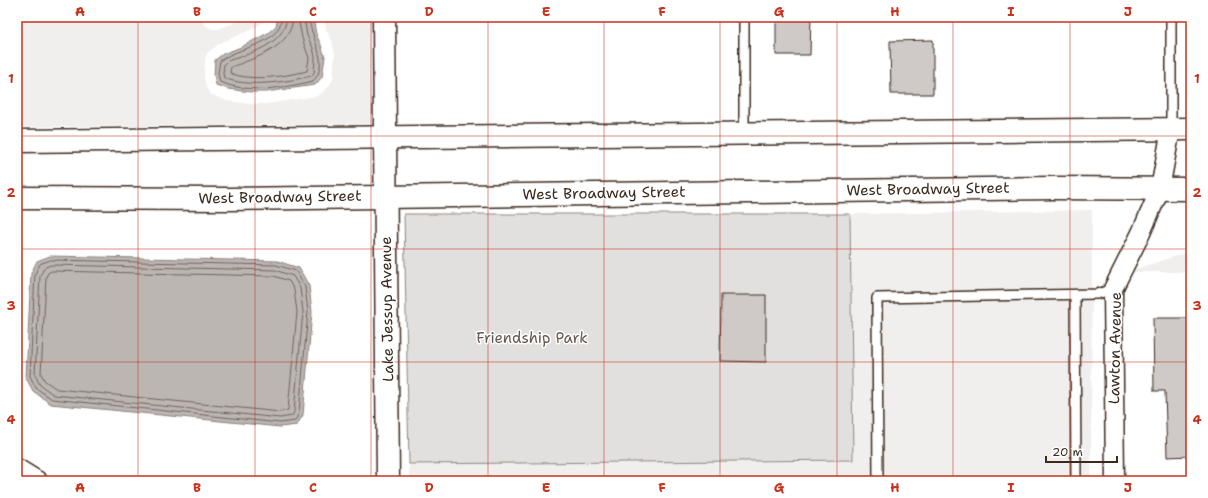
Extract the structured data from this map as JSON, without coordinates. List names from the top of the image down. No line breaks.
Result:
{"streets":{"main road":["West Broadway Street","Lake Jessup Avenue"],"street":["Lawton Avenue"]},"crossings":[["West Broadway Street","Lake Jessup Avenue"],["West Broadway Street","Lawton Avenue"]],"parks":["Friendship Park"],"scale_bar":"20 m","grid":{"columns":["A","B","C","D","E","F","G","H","I","J"],"rows":["1","2","3","4"]}}
